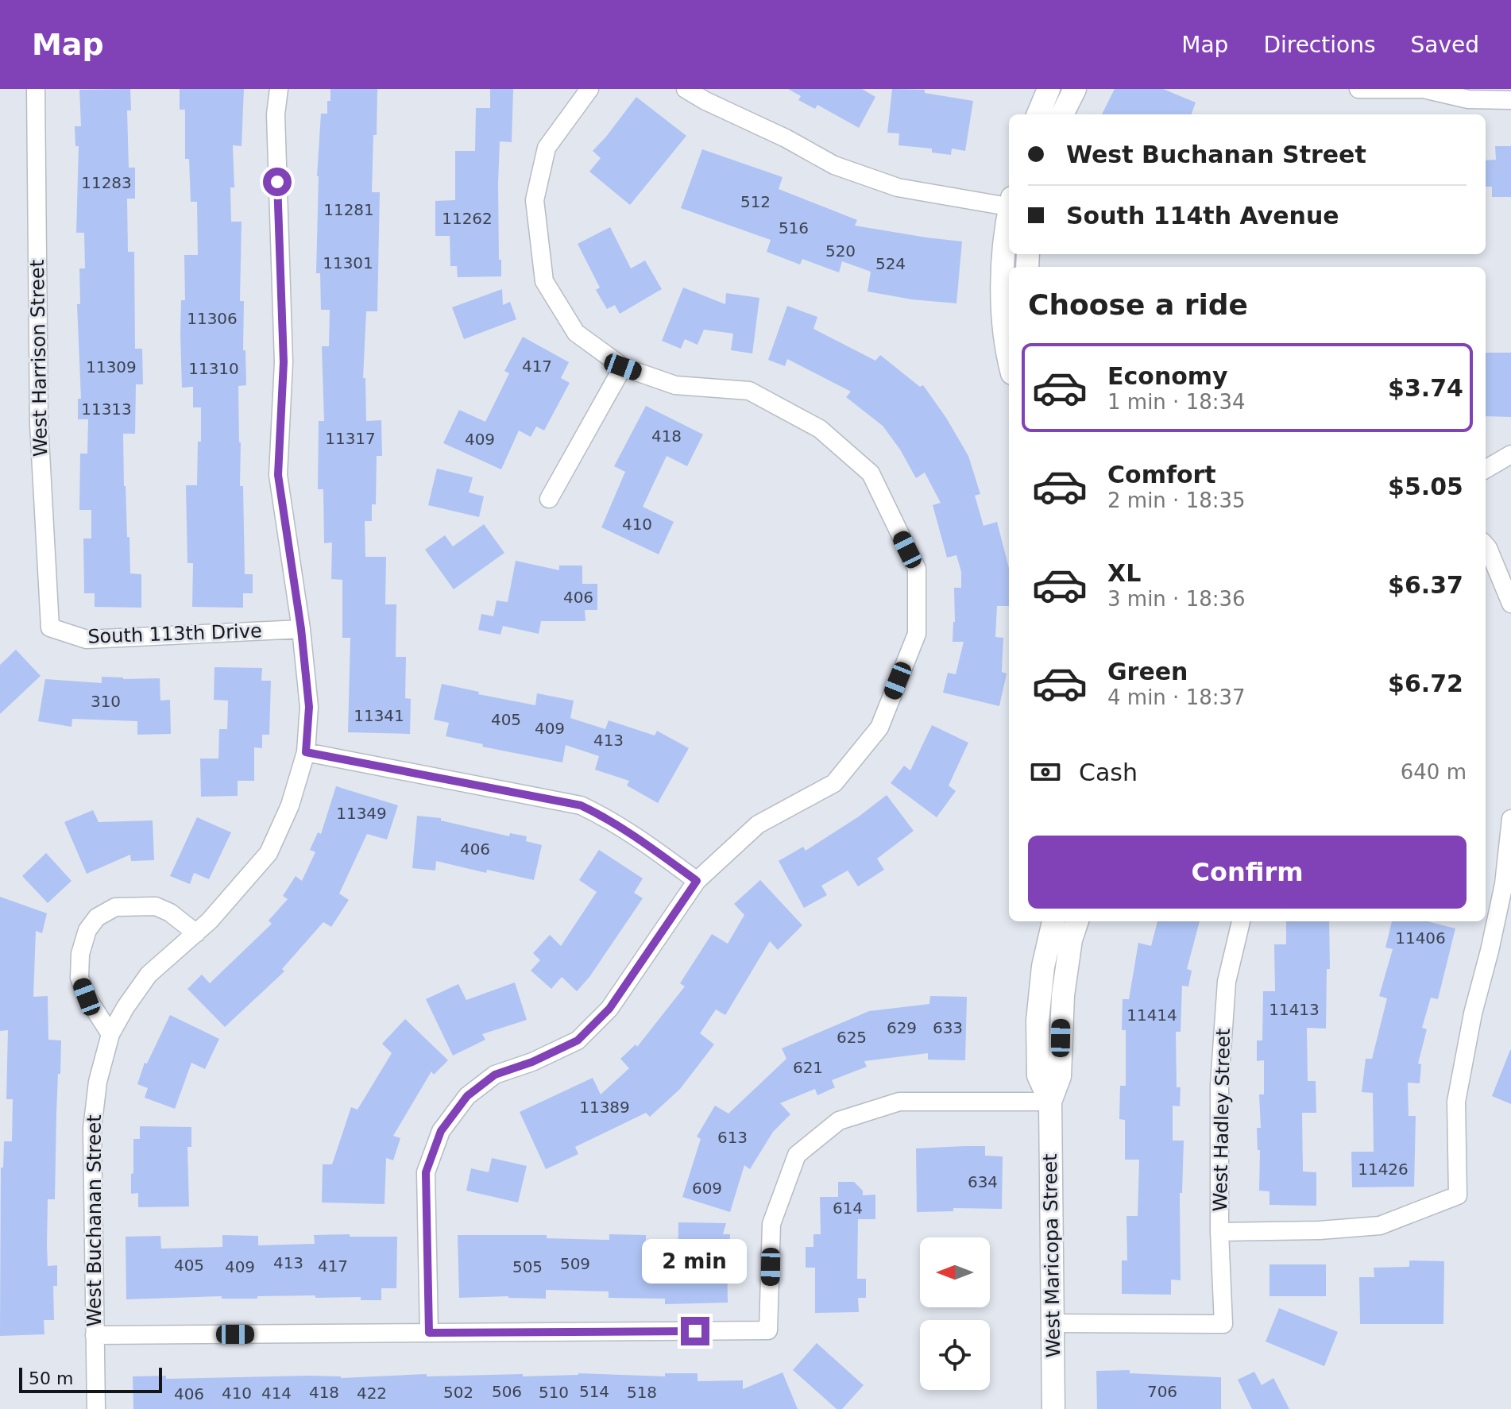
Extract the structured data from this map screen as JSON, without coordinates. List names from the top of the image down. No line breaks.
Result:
{"streets":{"street":["West Harrison Street","South 113th Drive","West Hadley Street","West Buchanan Street","West Maricopa Street"]},"crossings":[["West Harrison Street","South 113th Drive"],["South 113th Drive","West Buchanan Street"],["West Hadley Street","West Maricopa Street"]],"house_numbers":["11283","512","11281","11262","516","520","11301","524","11306","417","11309","11310","11313","418","11317","409","410","406","310","11341","405","409","413","11349","406","11406","11413","11414","629","633","625","621","11389","613","11426","634","609","614","413","509","405","417","409","505","506","514","706","418","502","510","518","410","414","422","406"],"scale_bar":"50 m","north":"left","page":{"header":"Map","nav":["Map","Directions","Saved"],"banner":["West Buchanan Street","South 114th Avenue"],"heading":"Choose a ride","list":[{"name":"Economy","note":"1 min · 18:34","value":"$3.74"},{"name":"Comfort","note":"2 min · 18:35","value":"$5.05"},{"name":"XL","note":"3 min · 18:36","value":"$6.37"},{"name":"Green","note":"4 min · 18:37","value":"$6.72"}],"pay":["Cash","640 m"],"buttons":"Confirm","bubble":"2 min","scale":"50 m"}}
